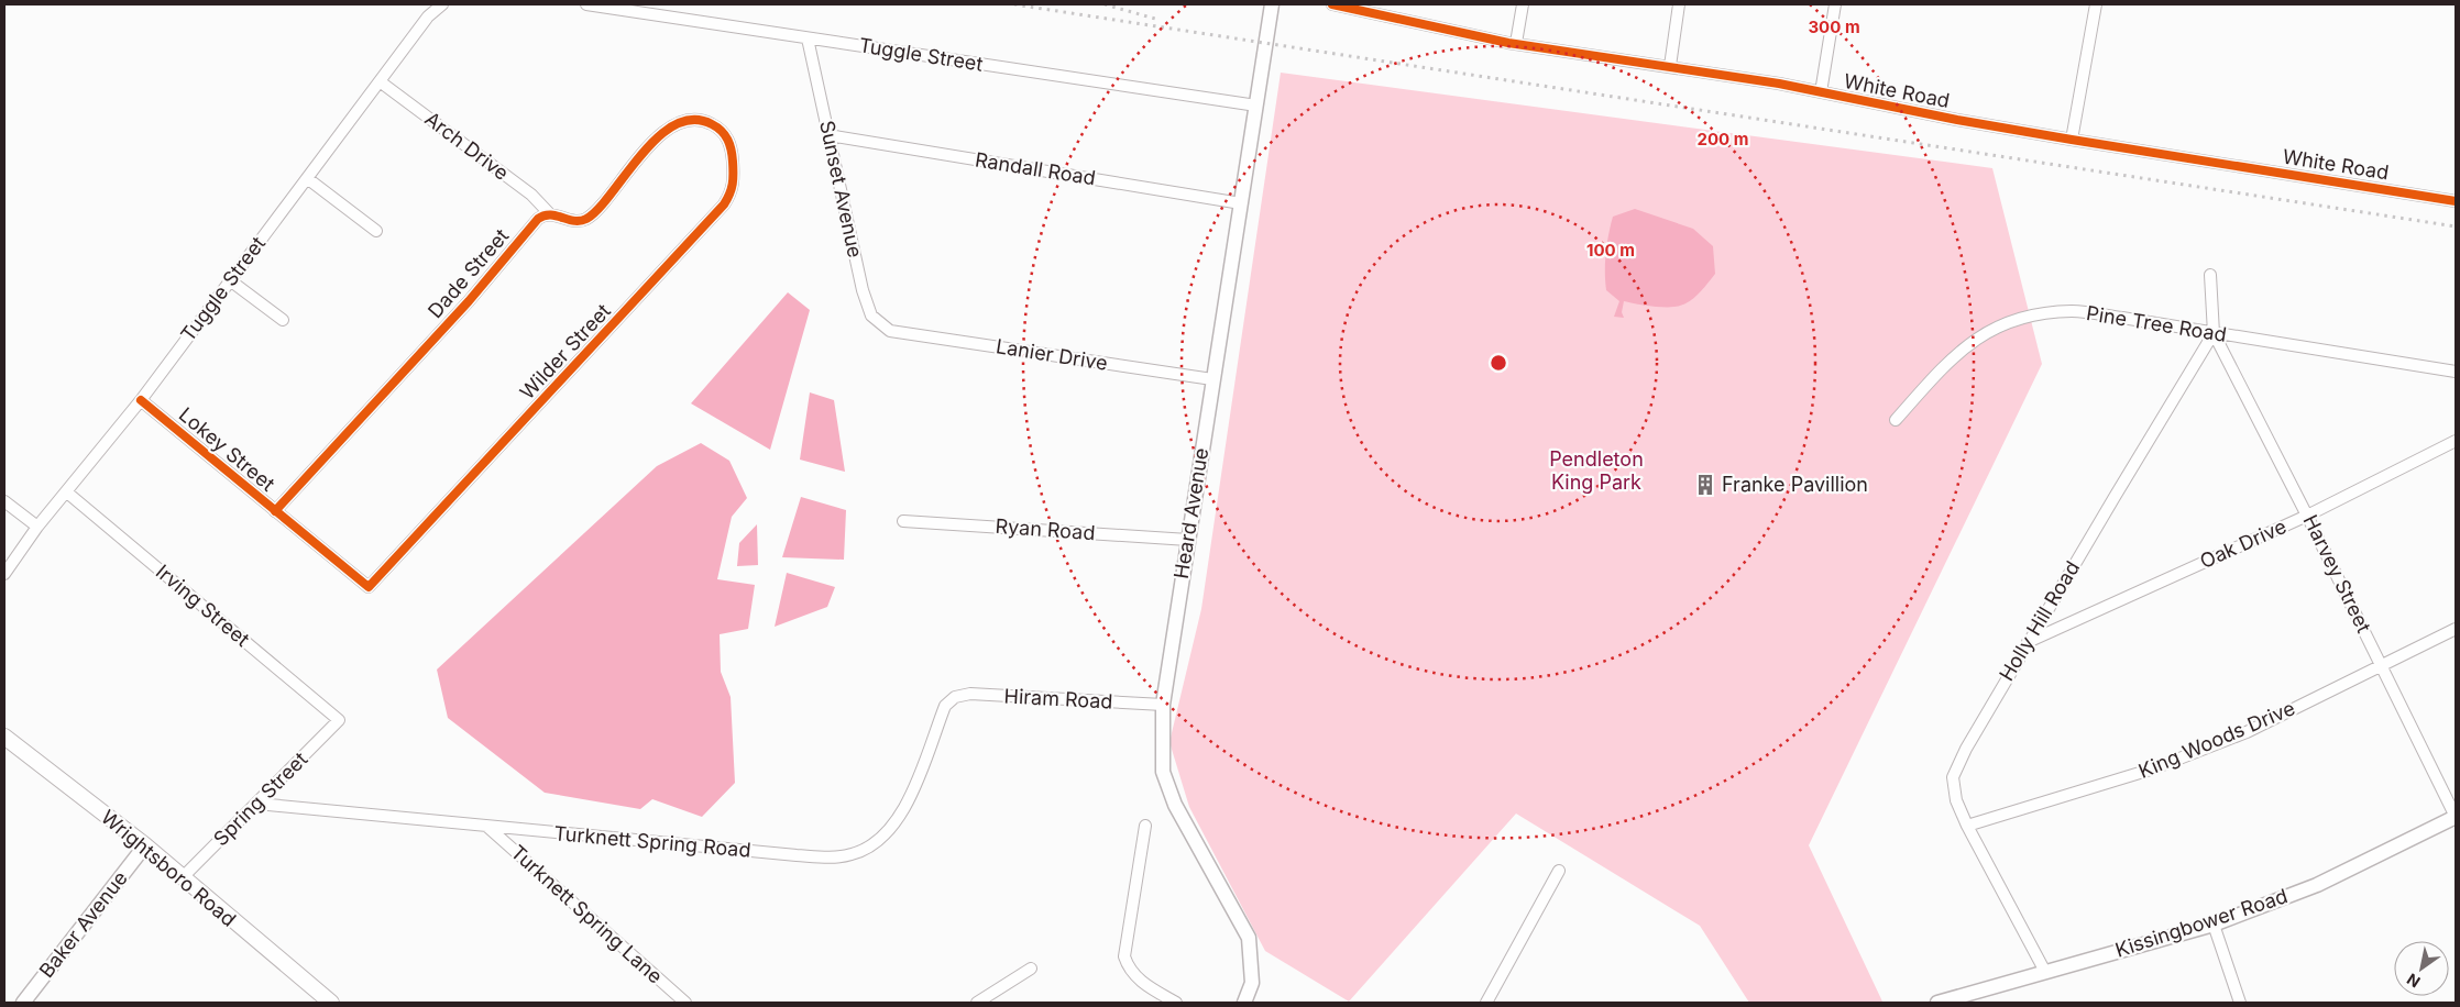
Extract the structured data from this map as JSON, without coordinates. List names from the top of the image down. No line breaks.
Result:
{"streets":{"main road":["Wrightsboro Road"],"street":["Tuggle Street","White Road","Arch Drive","Randall Road","Sunset Avenue","Dade Street","Pine Tree Road","Wilder Street","Lanier Drive","Lokey Street","Heard Avenue","Ryan Road","Oak Drive","Harvey Street","Irving Street","Holly Hill Road","Hiram Road","King Woods Drive","Spring Street","Turknett Spring Road","Turknett Spring Lane","Kissingbower Road","Baker Avenue"]},"crossings":[["Tuggle Street","Arch Drive"],["Tuggle Street","Sunset Avenue"],["Tuggle Street","Lokey Street"],["Tuggle Street","Heard Avenue"],["Tuggle Street","Irving Street"],["Arch Drive","Dade Street"],["Arch Drive","Wilder Street"],["Randall Road","Sunset Avenue"],["Randall Road","Heard Avenue"],["Sunset Avenue","Lanier Drive"],["Dade Street","Wilder Street"],["Dade Street","Lokey Street"],["Pine Tree Road","Harvey Street"],["Pine Tree Road","Holly Hill Road"],["Wilder Street","Lokey Street"],["Lanier Drive","Heard Avenue"],["Heard Avenue","Ryan Road"],["Heard Avenue","Hiram Road"],["Oak Drive","Harvey Street"],["Oak Drive","Holly Hill Road"],["Harvey Street","Holly Hill Road"],["Harvey Street","King Woods Drive"],["Harvey Street","Kissingbower Road"],["Irving Street","Spring Street"],["Holly Hill Road","King Woods Drive"],["Holly Hill Road","Kissingbower Road"],["Hiram Road","Turknett Spring Road"],["Spring Street","Turknett Spring Road"],["Spring Street","Wrightsboro Road"],["Turknett Spring Road","Turknett Spring Lane"],["Wrightsboro Road","Baker Avenue"]],"parks":["Pendleton King Park"],"places":{"building":["Franke Pavillion"]},"north":"bottom left","rings":["300 m","200 m","100 m"]}
